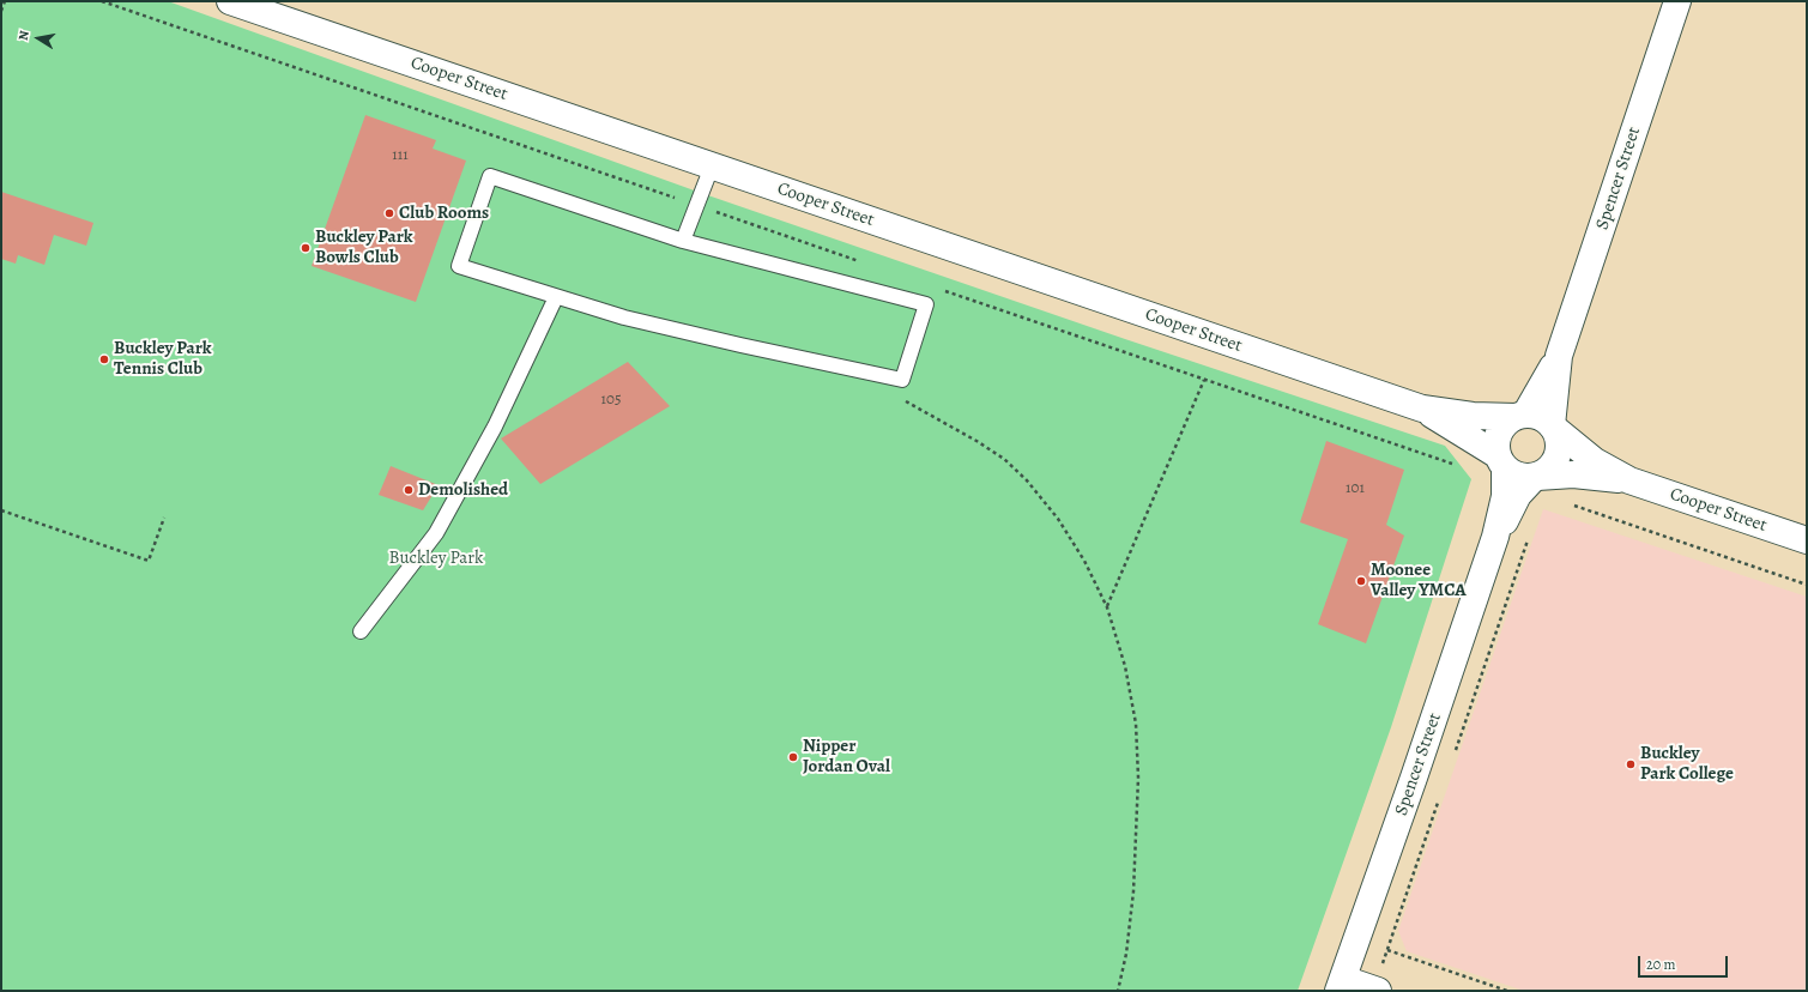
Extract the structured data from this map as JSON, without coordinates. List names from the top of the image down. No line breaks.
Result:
{"streets":{"street":["Cooper Street","Spencer Street"]},"crossings":[["Cooper Street","Spencer Street"]],"parks":["Buckley Park"],"places":["Club Rooms","Buckley Park Bowls Club","Buckley Park Tennis Club","Demolished","Moonee Valley YMCA","Nipper Jordan Oval","Buckley Park College"],"house_numbers":["111","105","101"],"scale_bar":"20 m","north":"left"}
